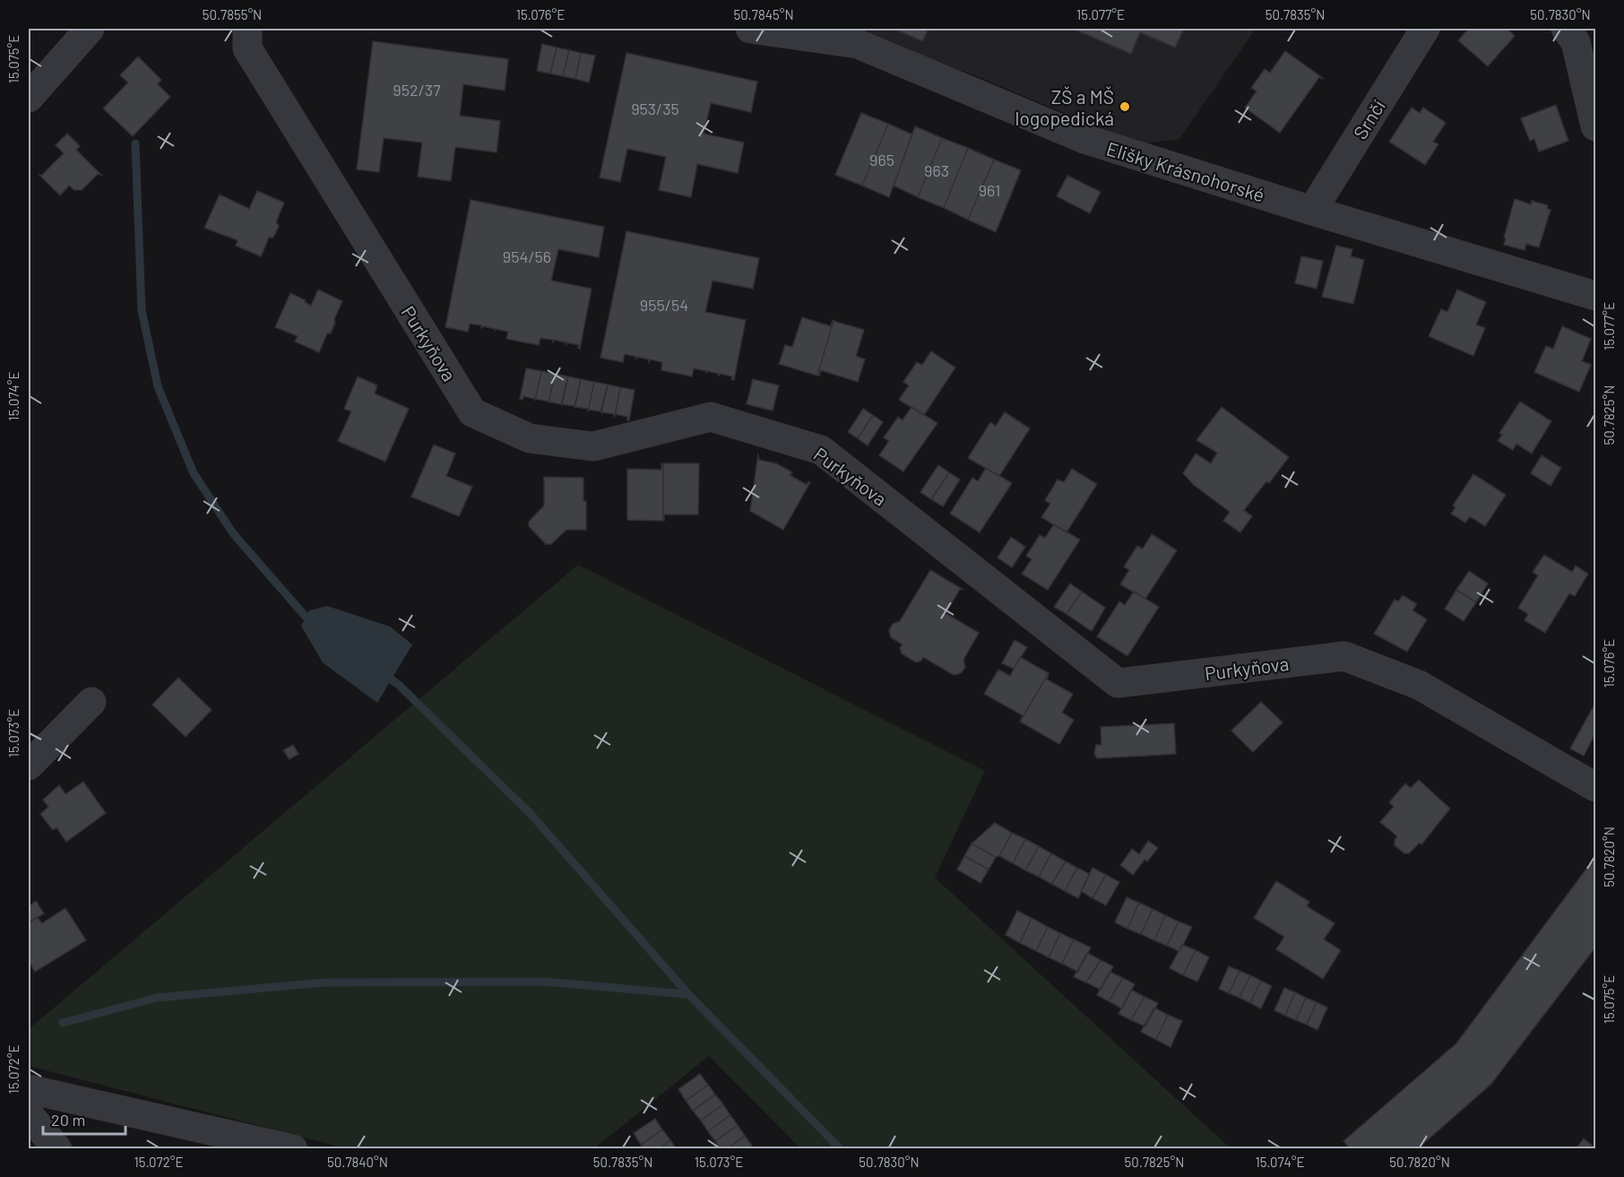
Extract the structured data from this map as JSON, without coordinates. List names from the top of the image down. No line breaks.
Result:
{"streets":{"street":["Srnčí","Elišky Krásnohorské","Purkyňova"]},"crossings":[["Srnčí","Elišky Krásnohorské"]],"places":["ZŠ a MŠ logopedická"],"house_numbers":["952/37","953/35","965","963","961","954/56","955/54"],"scale_bar":"20 m","coordinates":["50.7855°N","15.076°E","50.7845°N","15.077°E","50.7835°N","50.7830°N","15.075°E","15.074°E","50.7825°N","15.073°E","50.7820°N","15.072°E","50.7840°N"]}
